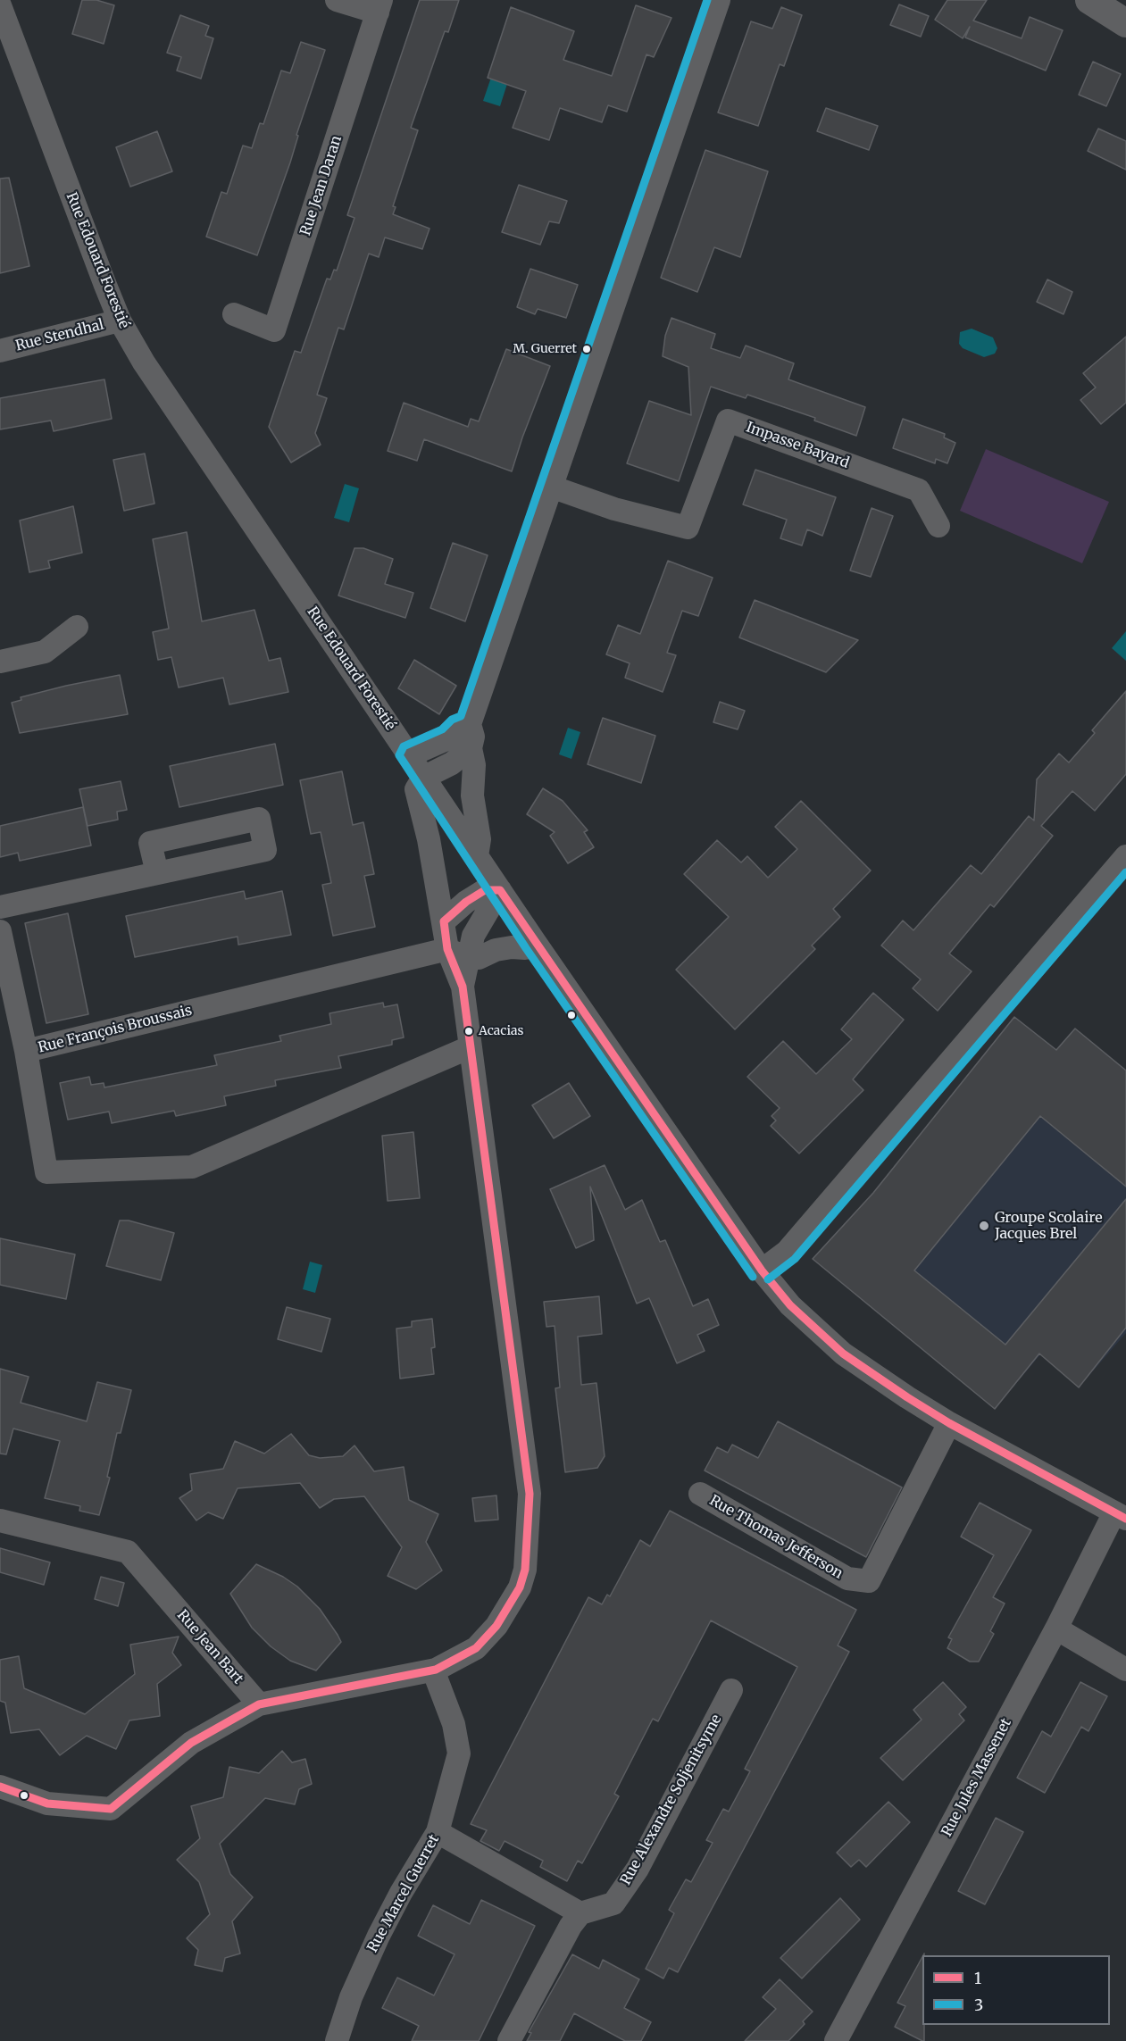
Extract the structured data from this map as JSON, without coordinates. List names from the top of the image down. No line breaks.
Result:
{"streets":{"street":["Rue Jean Daran","Rue Edouard Forestié","Rue Stendhal","Impasse Bayard","Rue François Broussais","Rue Thomas Jefferson","Rue Jean Bart","Rue Jules Massenet","Rue Alexandre Soljenitsyme","Rue Marcel Guerret"]},"crossings":[["Rue Edouard Forestié","Rue Stendhal"],["Rue Edouard Forestié","Rue Thomas Jefferson"],["Rue Edouard Forestié","Rue Jules Massenet"]],"places":["M. Guerret","Acacias","Groupe Scolaire Jacques Brel"],"lines":["transit line 3","transit line 1"],"legend":["1","3"]}
